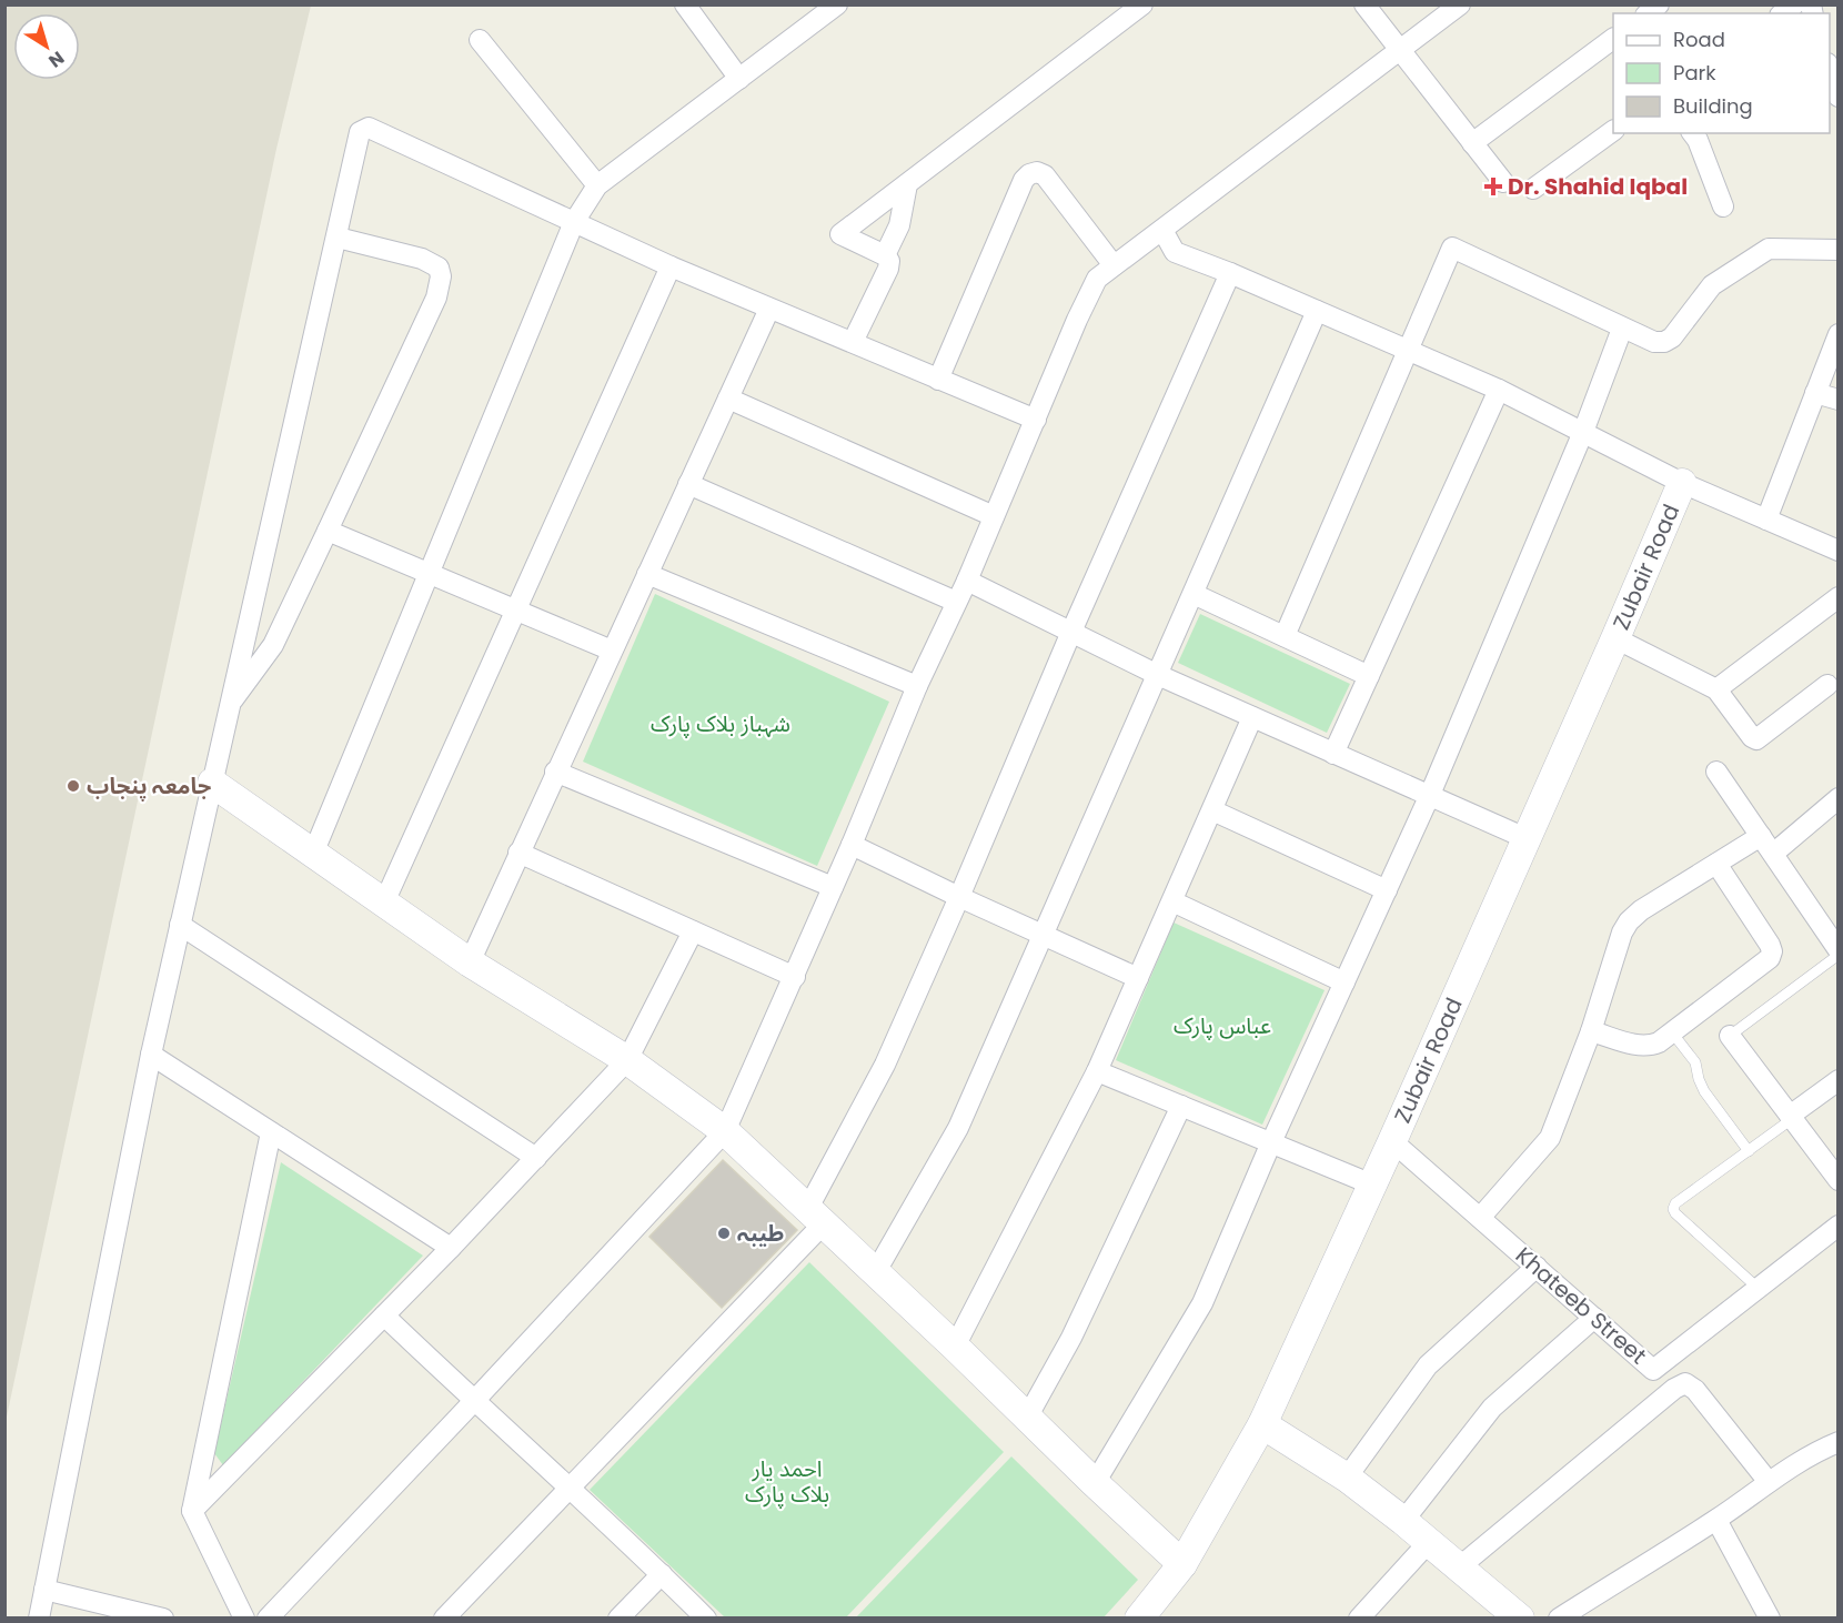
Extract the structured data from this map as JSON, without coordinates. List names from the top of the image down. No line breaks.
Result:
{"streets":{"street":["Zubair Road","Khateeb Street"]},"crossings":[["Zubair Road","Khateeb Street"]],"parks":["شہباز بلاک پارک","عباس پارک","احمد یار بلاک پارک"],"places":{"health":["Dr. Shahid Iqbal"],"other":["جامعہ پنجاب","طیبہ"]},"legend":["Road","Park","Building"],"north":"bottom right"}
